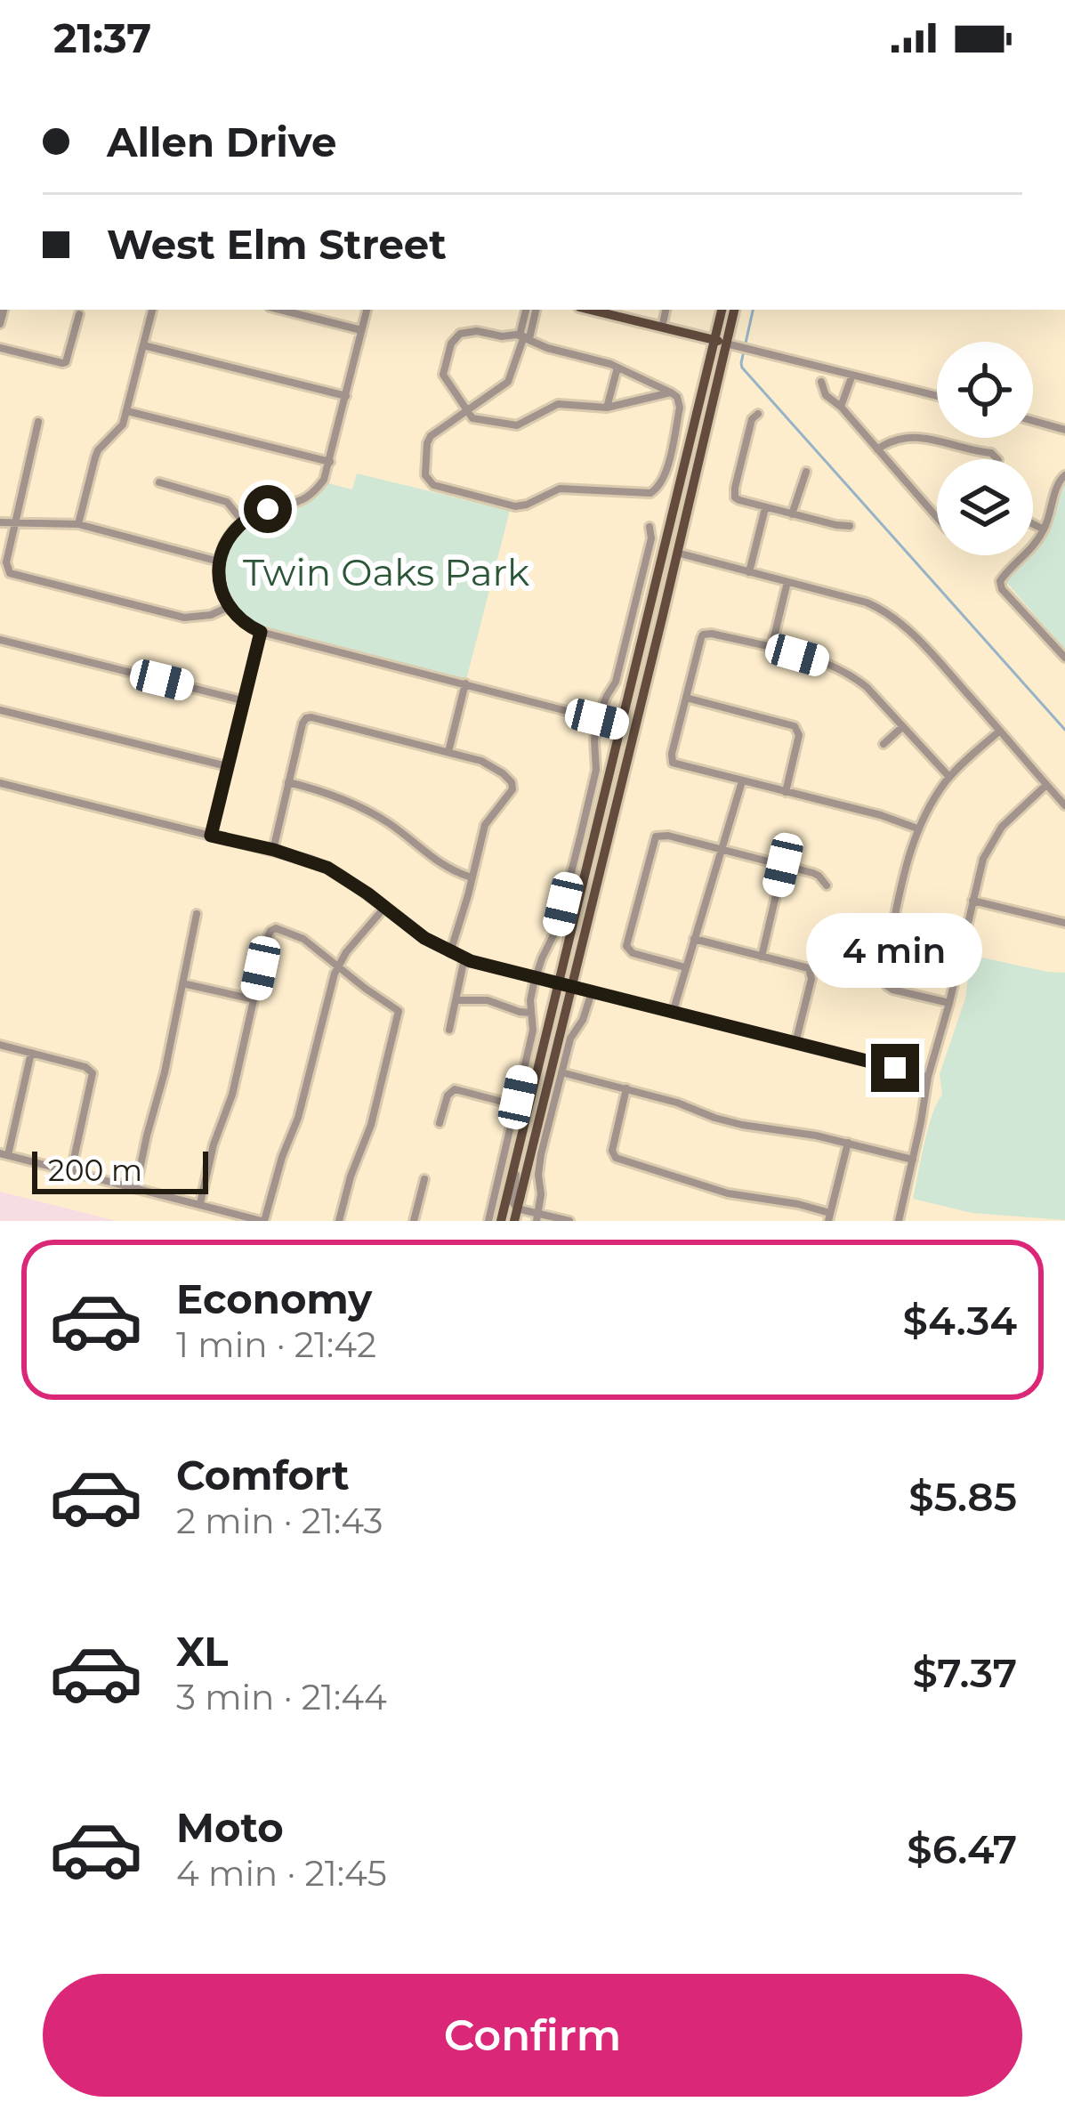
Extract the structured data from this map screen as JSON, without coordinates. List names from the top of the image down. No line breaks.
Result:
{"parks":["Twin Oaks Park"],"scale_bar":"200 m","page":{"status":"21:37","banner":["Allen Drive","West Elm Street"],"bubble":"4 min","scale":"200 m","list":[{"name":"Economy","note":"1 min · 21:42","value":"$4.34"},{"name":"Comfort","note":"2 min · 21:43","value":"$5.85"},{"name":"XL","note":"3 min · 21:44","value":"$7.37"},{"name":"Moto","note":"4 min · 21:45","value":"$6.47"}],"buttons":"Confirm"}}
